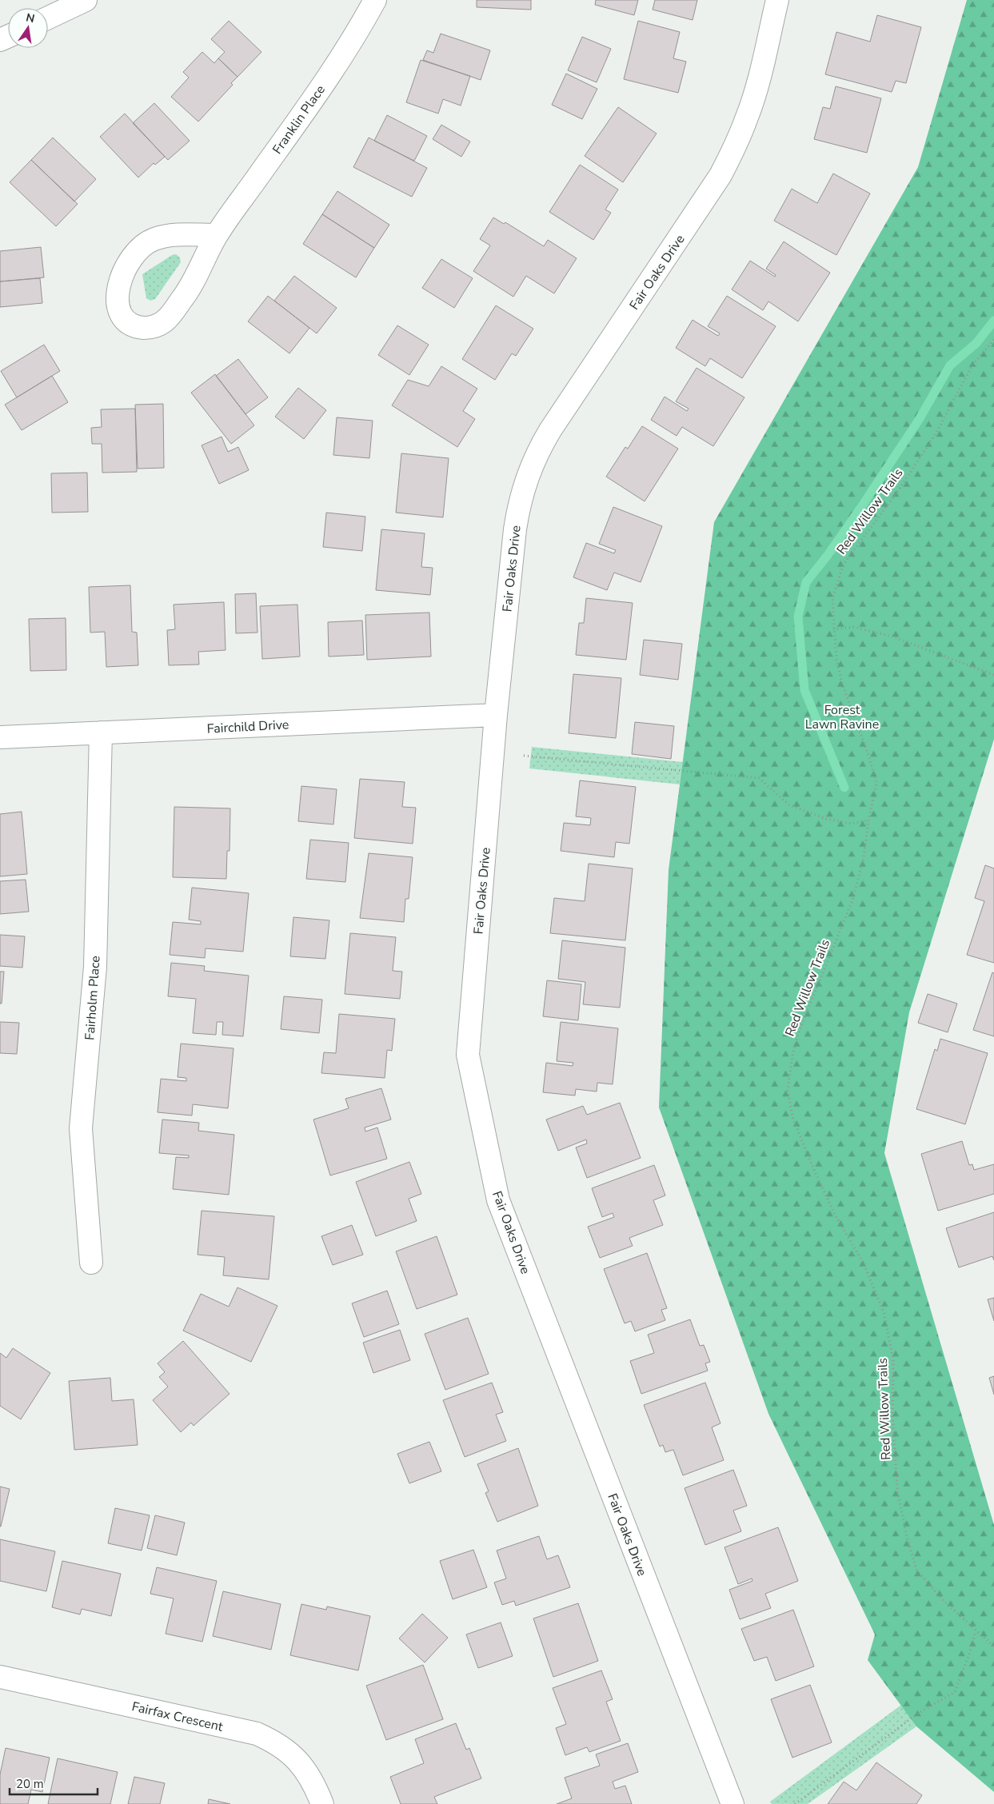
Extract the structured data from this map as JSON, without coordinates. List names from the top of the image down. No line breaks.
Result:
{"streets":{"street":["Franklin Place","Fair Oaks Drive","Fairchild Drive","Fairholm Place","Fairfax Crescent"],"path":["Red Willow Trails"]},"crossings":[["Fair Oaks Drive","Fairchild Drive"],["Fairchild Drive","Fairholm Place"]],"parks":["Forest Lawn Ravine"],"scale_bar":"20 m","north":"top"}
